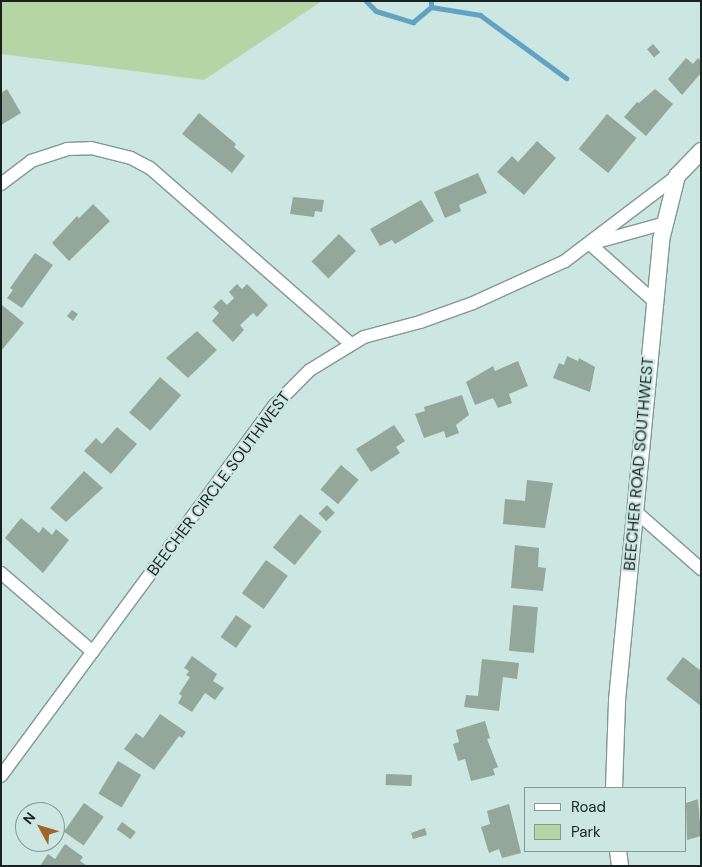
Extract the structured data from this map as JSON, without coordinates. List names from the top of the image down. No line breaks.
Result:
{"streets":{"street":["BEECHER ROAD SOUTHWEST","BEECHER CIRCLE SOUTHWEST"]},"crossings":[["BEECHER ROAD SOUTHWEST","BEECHER CIRCLE SOUTHWEST"]],"legend":["Road","Park"],"north":"top left"}
